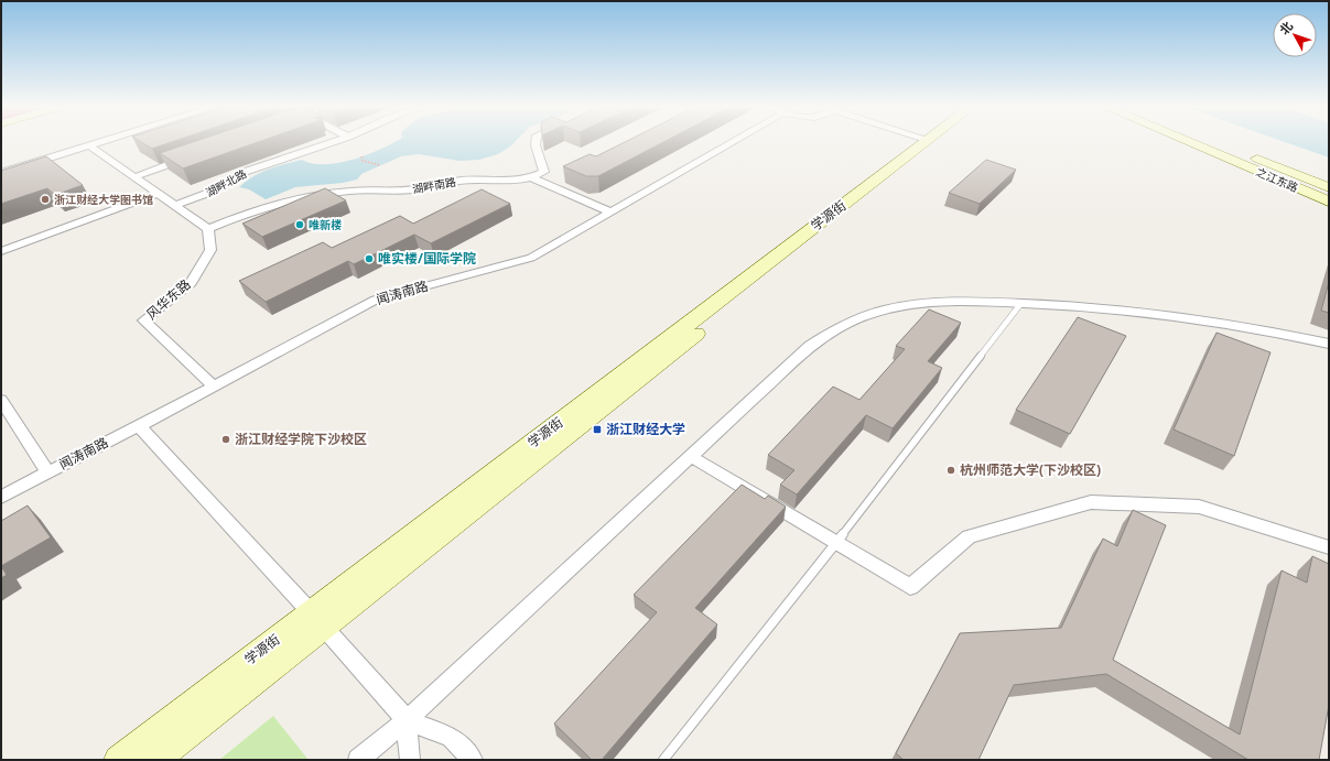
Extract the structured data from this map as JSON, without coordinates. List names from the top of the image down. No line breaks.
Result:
{"streets":{"main road":["之江东路","学源街"],"street":["湖畔北路","湖畔南路","闻涛南路","风华东路"]},"crossings":[["湖畔南路","风华东路"],["闻涛南路","风华东路"]],"places":{"other":["浙江财经大学图书馆","唯新楼","唯实楼/国际学院","浙江财经学院下沙校区","杭州师范大学(下沙校区)"],"transit":["浙江财经大学"]},"north":"top left"}
